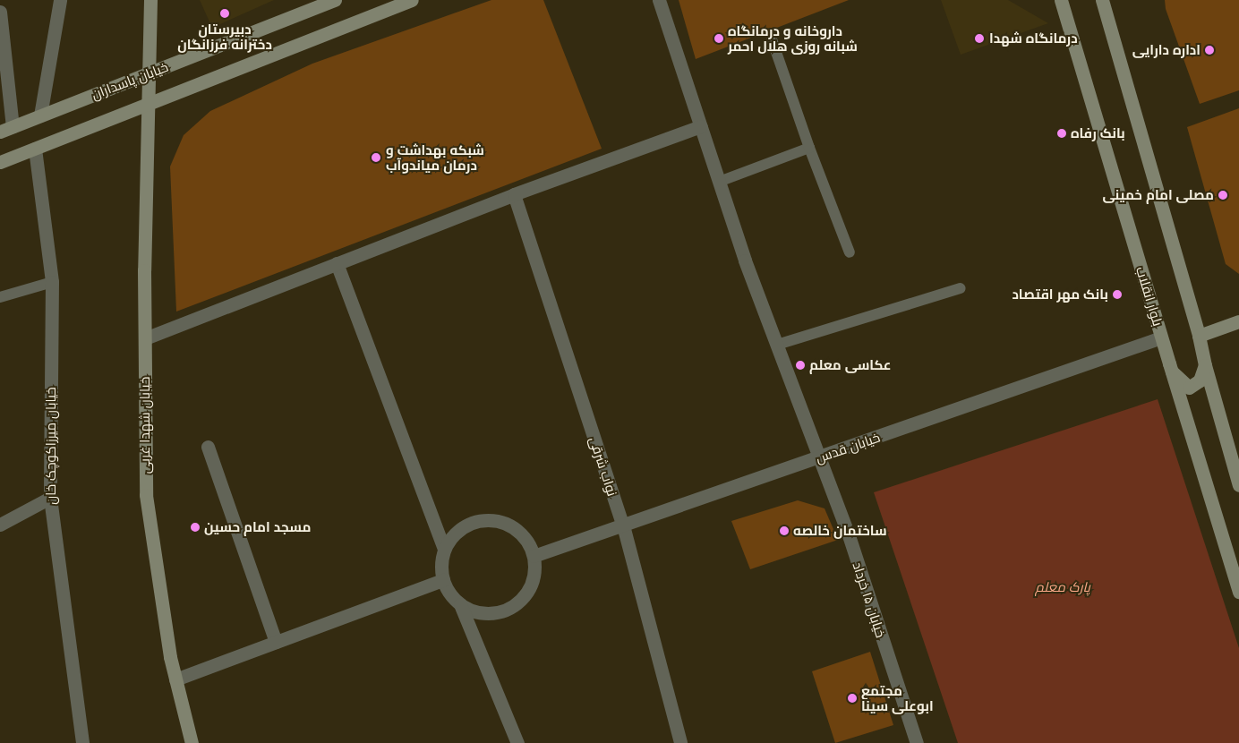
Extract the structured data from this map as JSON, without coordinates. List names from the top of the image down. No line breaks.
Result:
{"streets":{"main road":["خیابان پاسداران","بلوار انقلاب","خیابان شهدا غربی"],"street":["خیابان میرزاکوچک خان","خیابان قدس","نواب شرقی","خیابان ۱۵ خرداد"]},"crossings":[["خیابان پاسداران","خیابان شهدا غربی"],["خیابان پاسداران","خیابان میرزاکوچک خان"],["بلوار انقلاب","خیابان قدس"],["خیابان قدس","نواب شرقی"],["خیابان قدس","خیابان ۱۵ خرداد"]],"parks":["پارک معلم"],"places":["دبیرستان دخترانه فرزانگان","داروخانه و درمانگاه شبانه روزی هلال احمر","درمانگاه شهدا","اداره دارایی","بانک رفاه","شبکه بهداشت و درمان میاندوآب","مصلی امام خمینی","بانک مهر اقتصاد","عکاسی معلم","مسجد امام حسین","ساختمان خالصه","مجتمع ابوعلی سینا"]}
